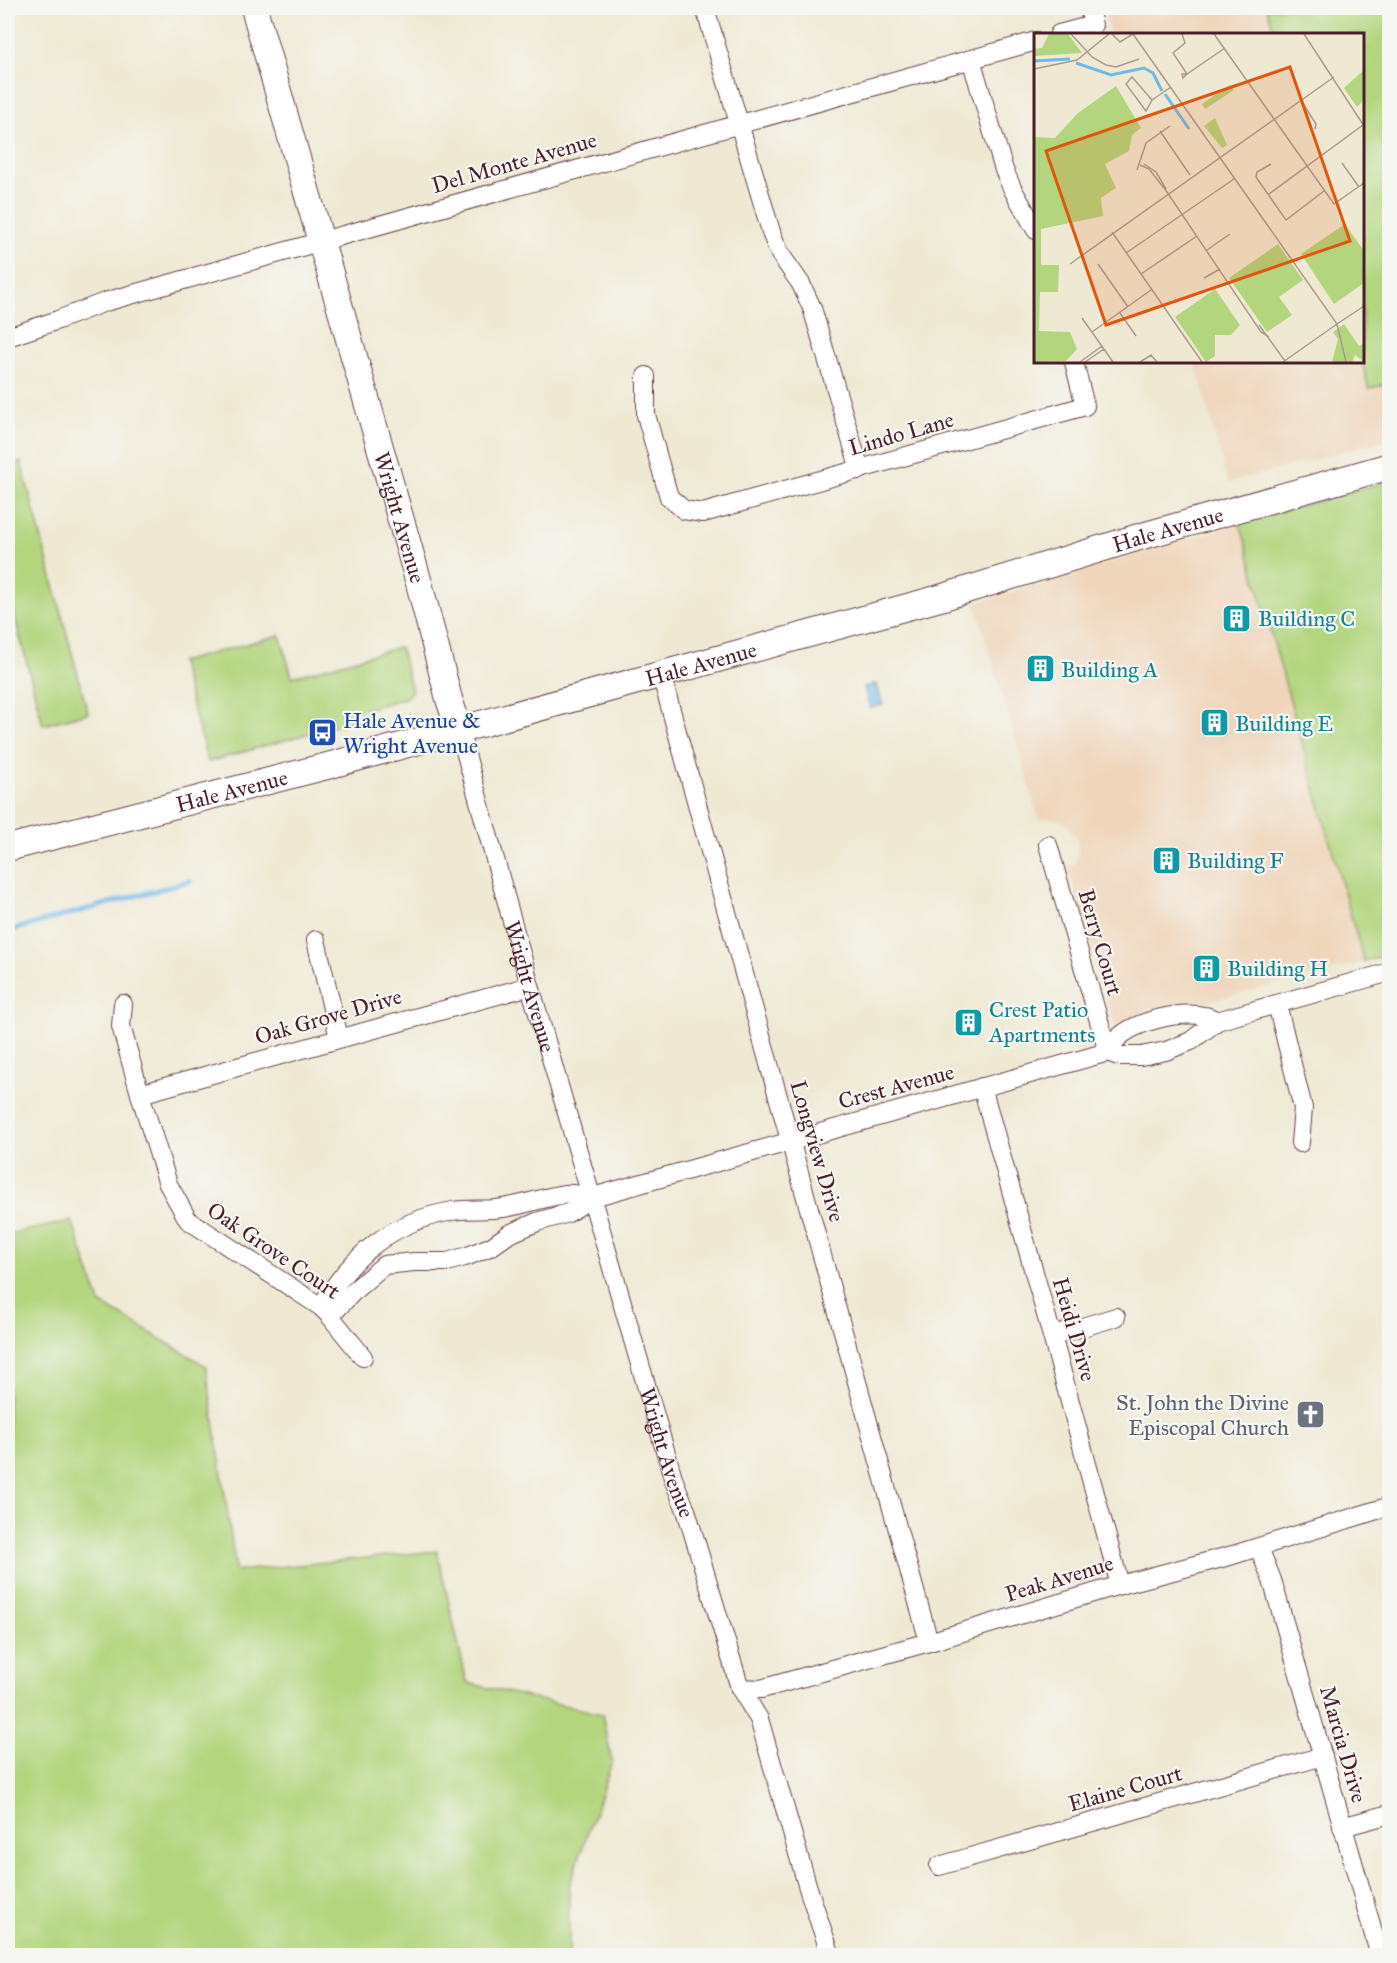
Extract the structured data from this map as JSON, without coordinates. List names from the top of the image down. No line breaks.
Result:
{"streets":{"main road":["Wright Avenue","Hale Avenue"],"street":["Del Monte Avenue","Lindo Lane","Berry Court","Oak Grove Drive","Crest Avenue","Longview Drive","Oak Grove Court","Heidi Drive","Peak Avenue","Marcia Drive","Elaine Court"]},"crossings":[["Del Monte Avenue","Wright Avenue"],["Wright Avenue","Hale Avenue"],["Wright Avenue","Oak Grove Drive"],["Wright Avenue","Crest Avenue"],["Wright Avenue","Peak Avenue"],["Hale Avenue","Longview Drive"],["Berry Court","Crest Avenue"],["Oak Grove Drive","Oak Grove Court"],["Crest Avenue","Longview Drive"],["Crest Avenue","Oak Grove Court"],["Crest Avenue","Heidi Drive"],["Longview Drive","Peak Avenue"],["Heidi Drive","Peak Avenue"],["Peak Avenue","Marcia Drive"],["Marcia Drive","Elaine Court"]],"places":{"building":["Building C","Building A","Building E","Building F","Building H","Crest Patio Apartments"],"bus stop":["Hale Avenue & Wright Avenue"],"church":["St. John the Divine Episcopal Church"]}}
